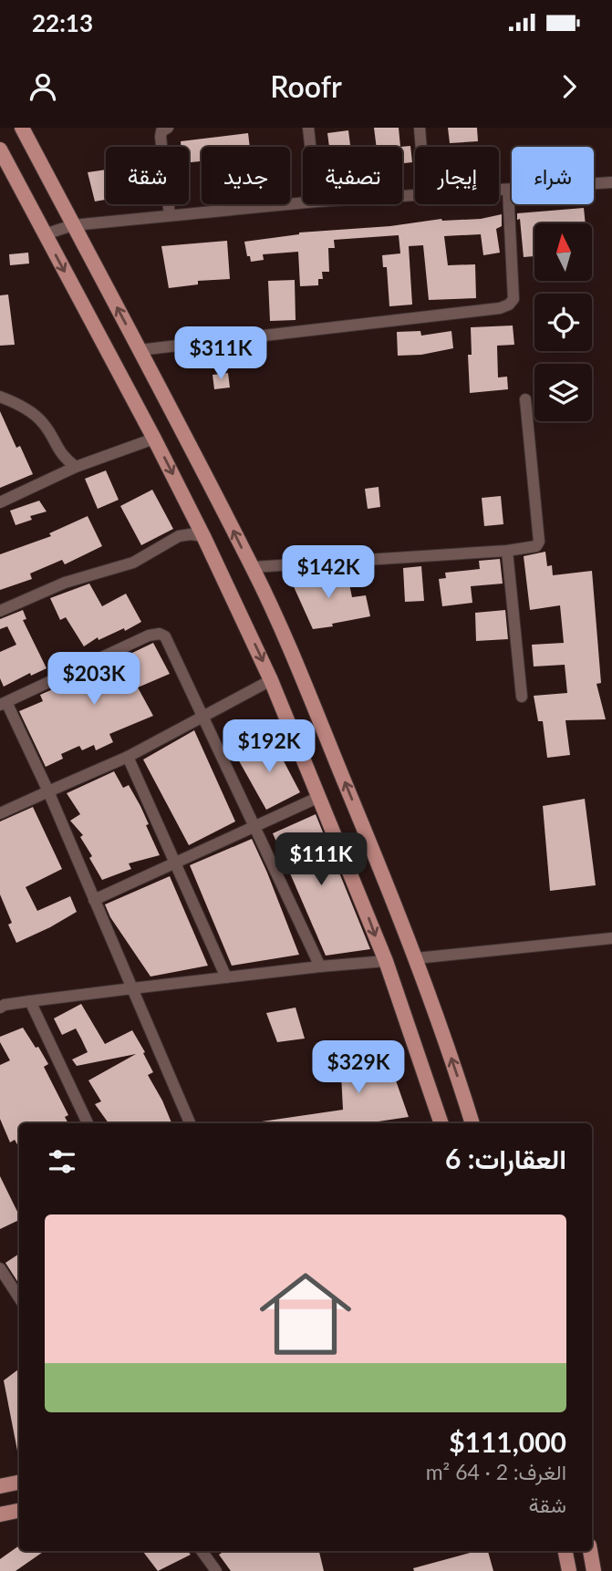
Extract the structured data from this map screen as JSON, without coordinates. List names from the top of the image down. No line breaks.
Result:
{"north":"top","page":{"status":"22:13","header":"Roofr","chip":["شراء","إيجار","تصفية","جديد","شقة"],"price":["$311K","$142K","$203K","$192K","$111K","$329K"],"heading":"العقارات: 6","list":[{"name":"$111,000","note":"الغرف: 2 · 64 m² · شقة"}]}}
